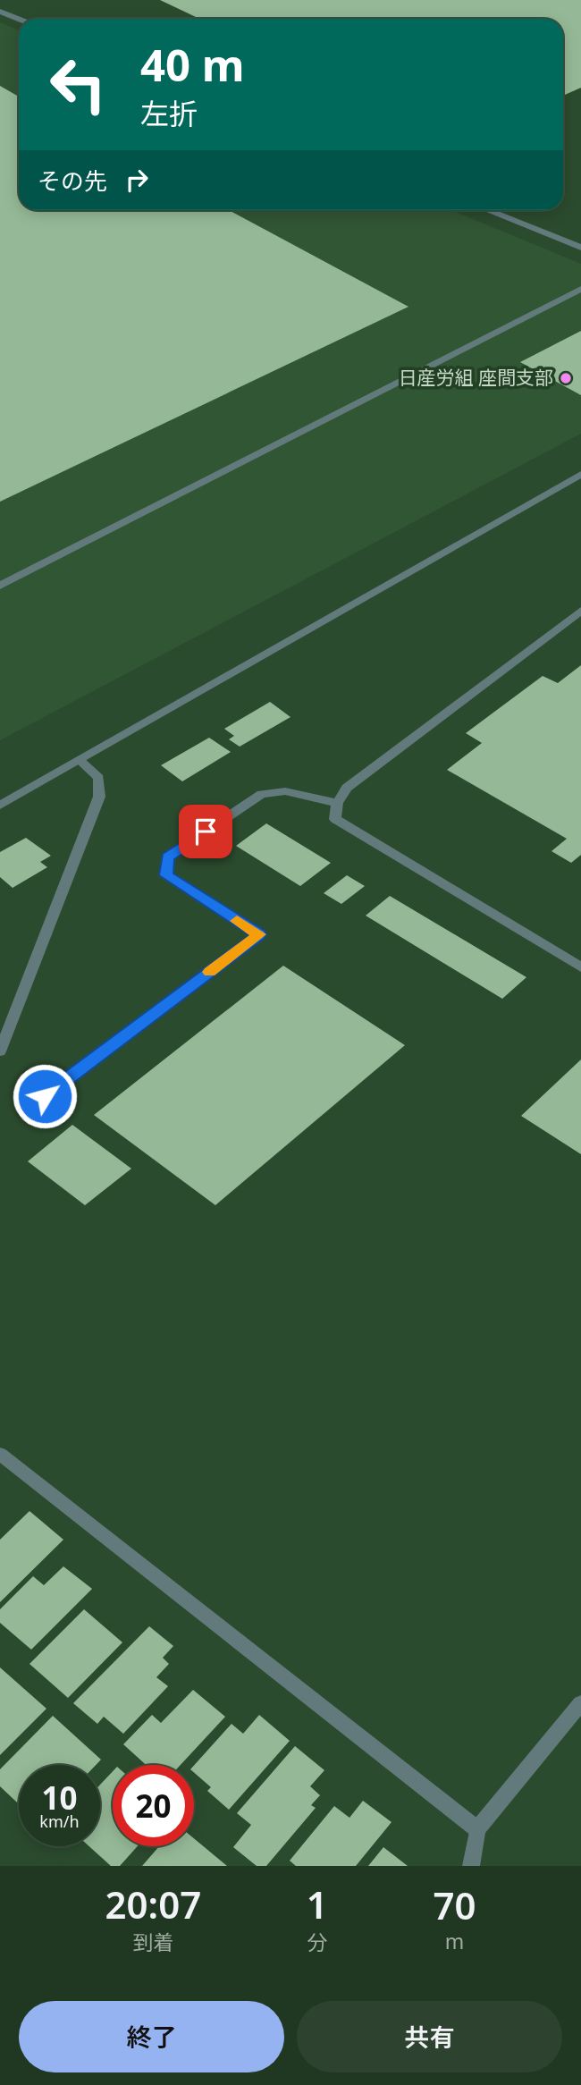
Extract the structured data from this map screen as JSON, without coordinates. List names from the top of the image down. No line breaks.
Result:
{"places":["日産労組 座間支部"],"page":{"turn":["40 m","左折"],"then":"その先","speed":"10 km/h","limit":"20","eta":["20:07","到着","1","分","70","m"],"buttons":["終了","共有"]}}
